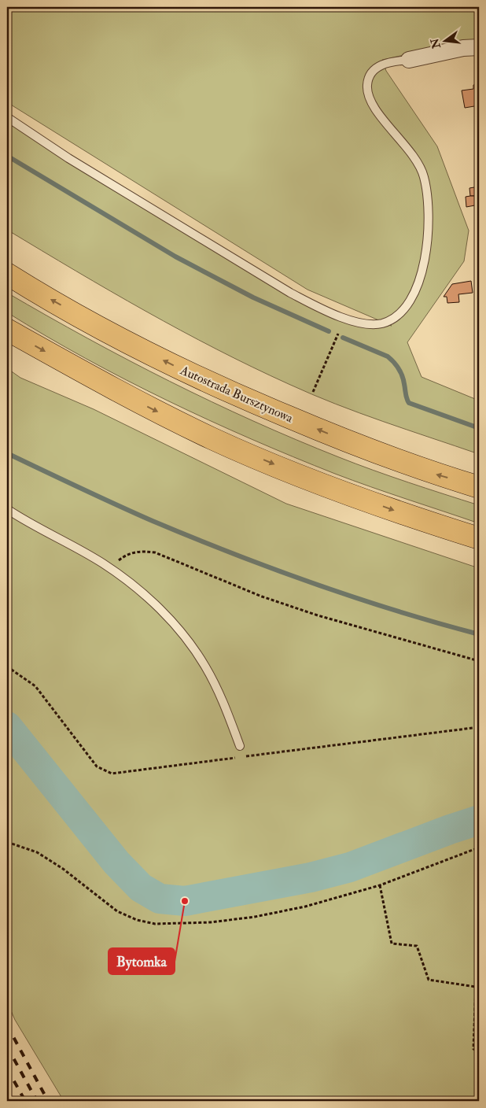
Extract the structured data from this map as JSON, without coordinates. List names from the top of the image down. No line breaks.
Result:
{"streets":{"highway":["Autostrada Bursztynowa"]},"places":["Bytomka"],"north":"left"}
